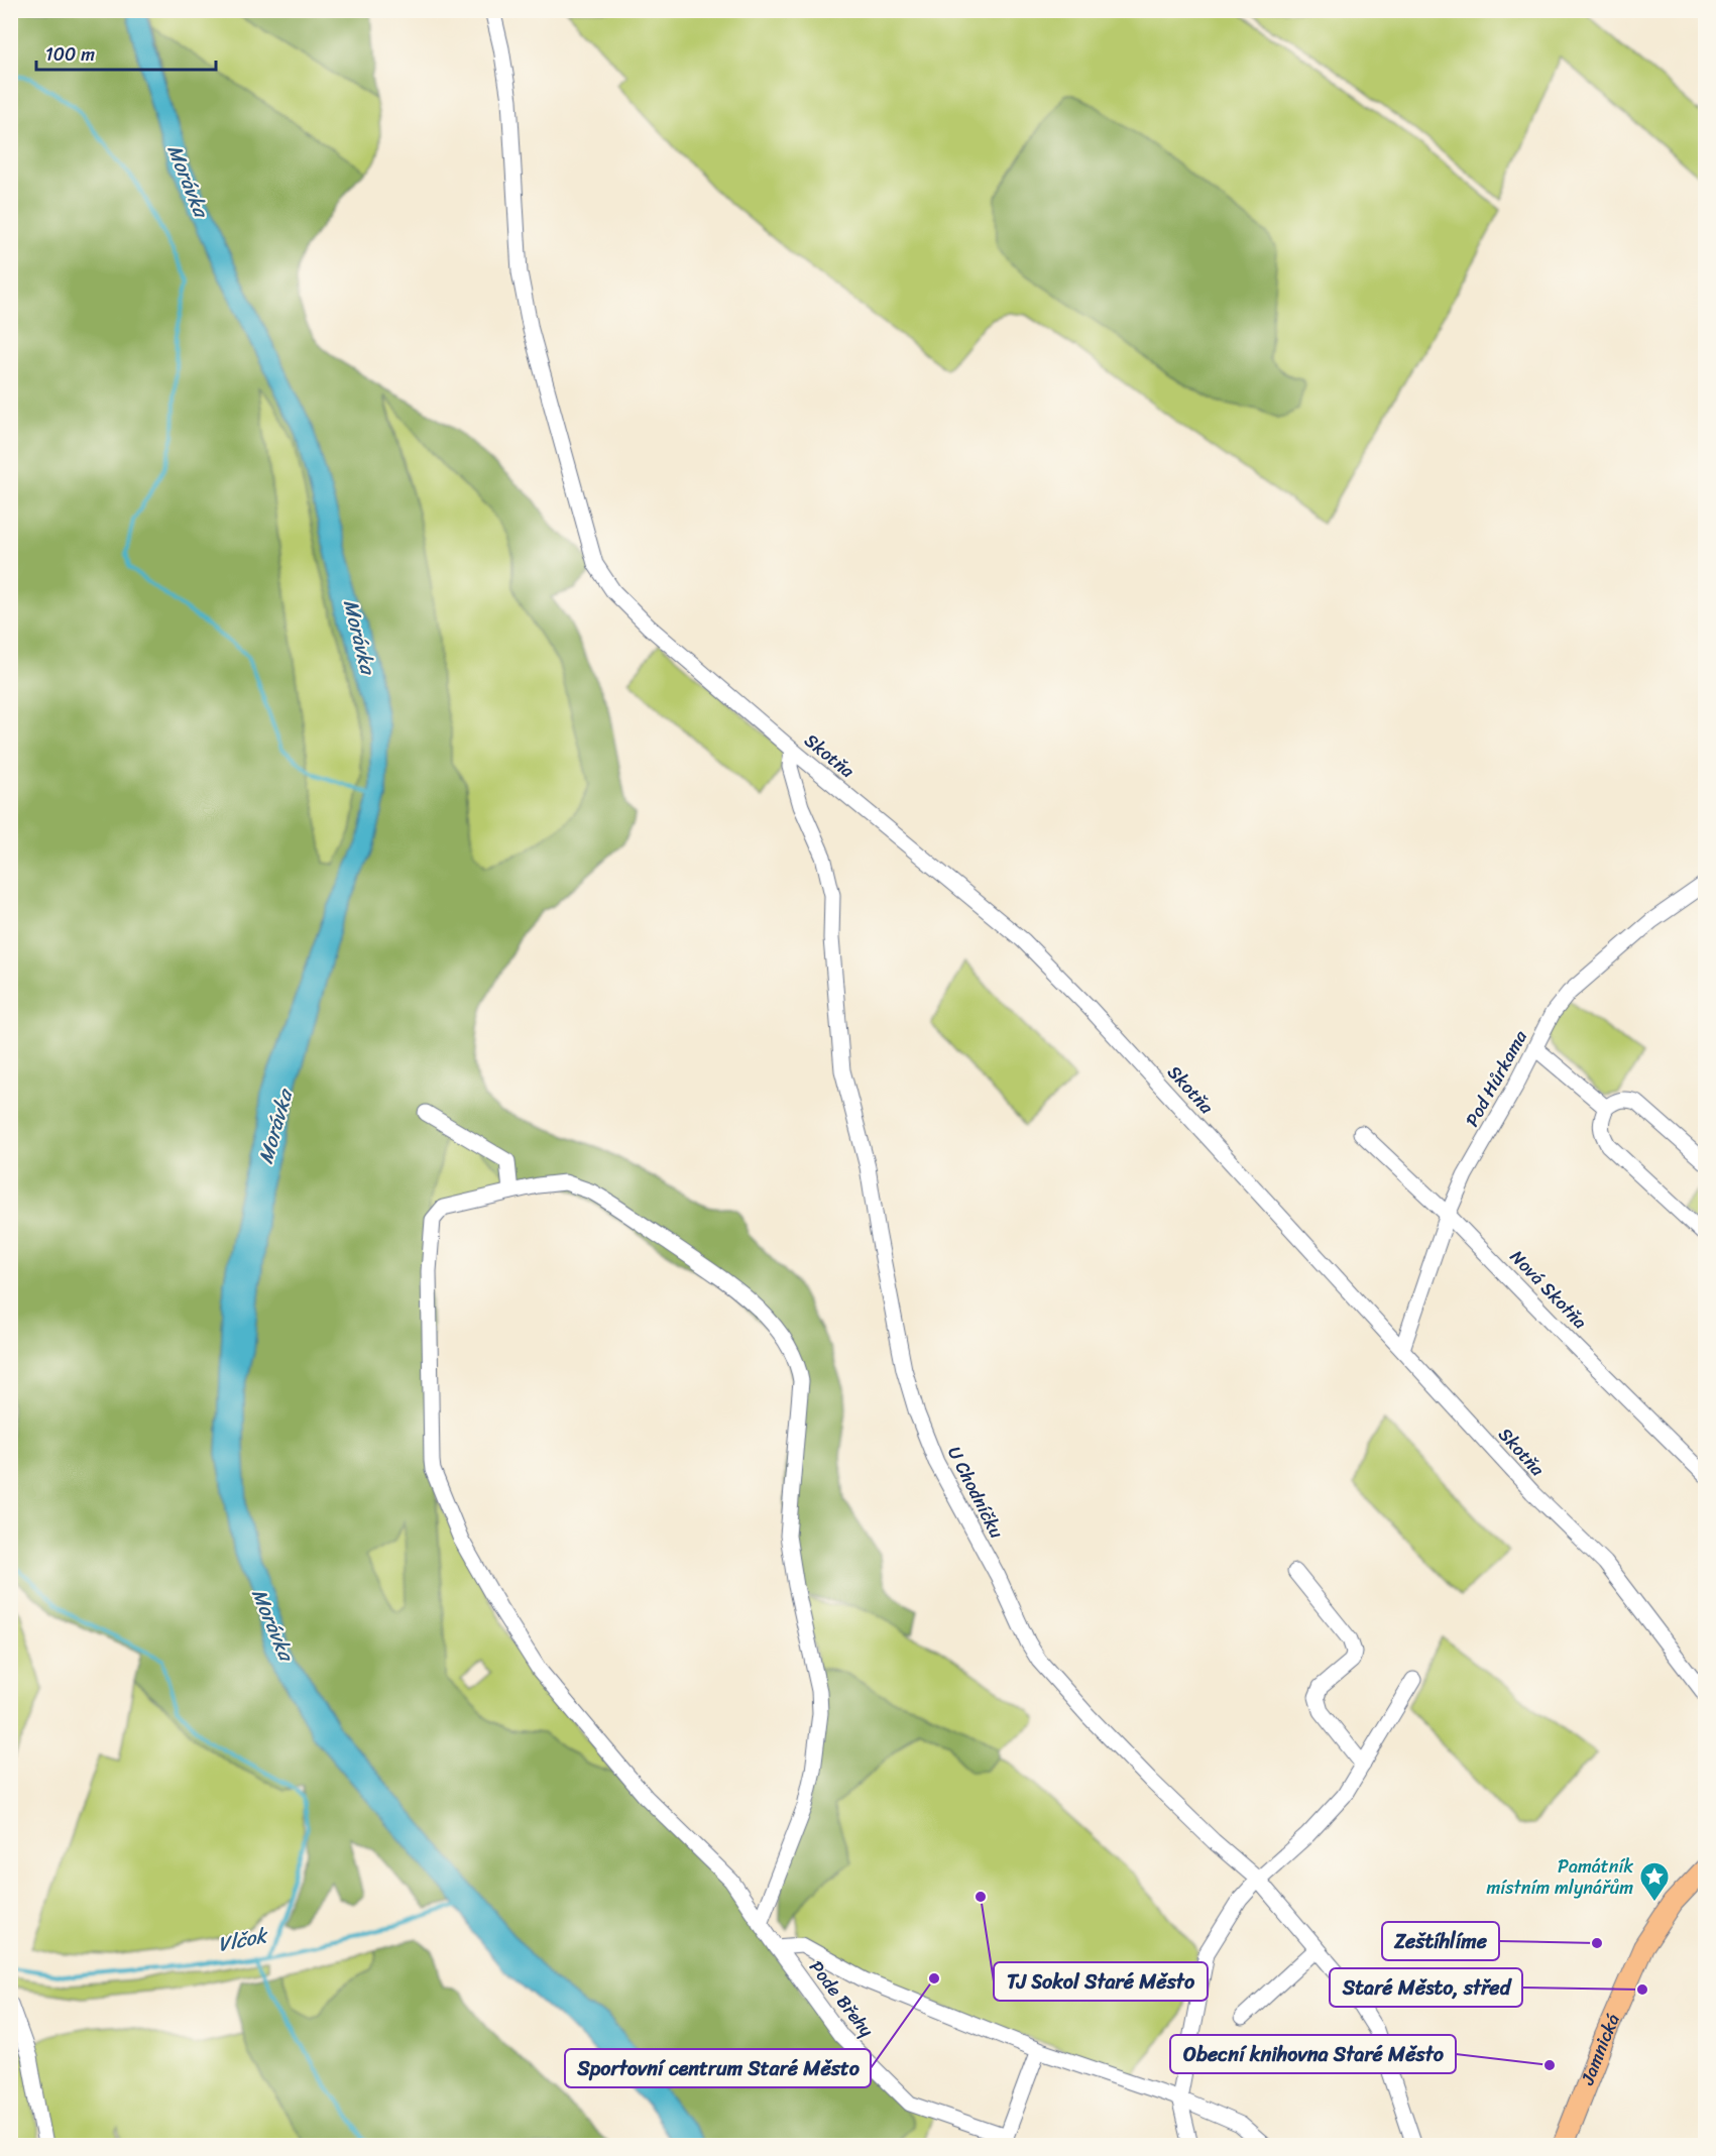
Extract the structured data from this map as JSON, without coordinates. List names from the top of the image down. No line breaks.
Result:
{"streets":{"main road":["Jamnická"],"street":["Skotňa","Pod Hůrkama","Nová Skotňa","U Chodníčku","Pode Břehy"]},"crossings":[["Skotňa","Pod Hůrkama"],["Skotňa","U Chodníčku"],["Pod Hůrkama","Nová Skotňa"]],"water":["Morávka","Vlčok"],"places":{"other":["TJ Sokol Staré Město","Zeštíhlíme","Sportovní centrum Staré Město","Staré Město, střed","Obecní knihovna Staré Město"],"place":["Památník místním mlynářům"]},"scale_bar":"100 m"}
